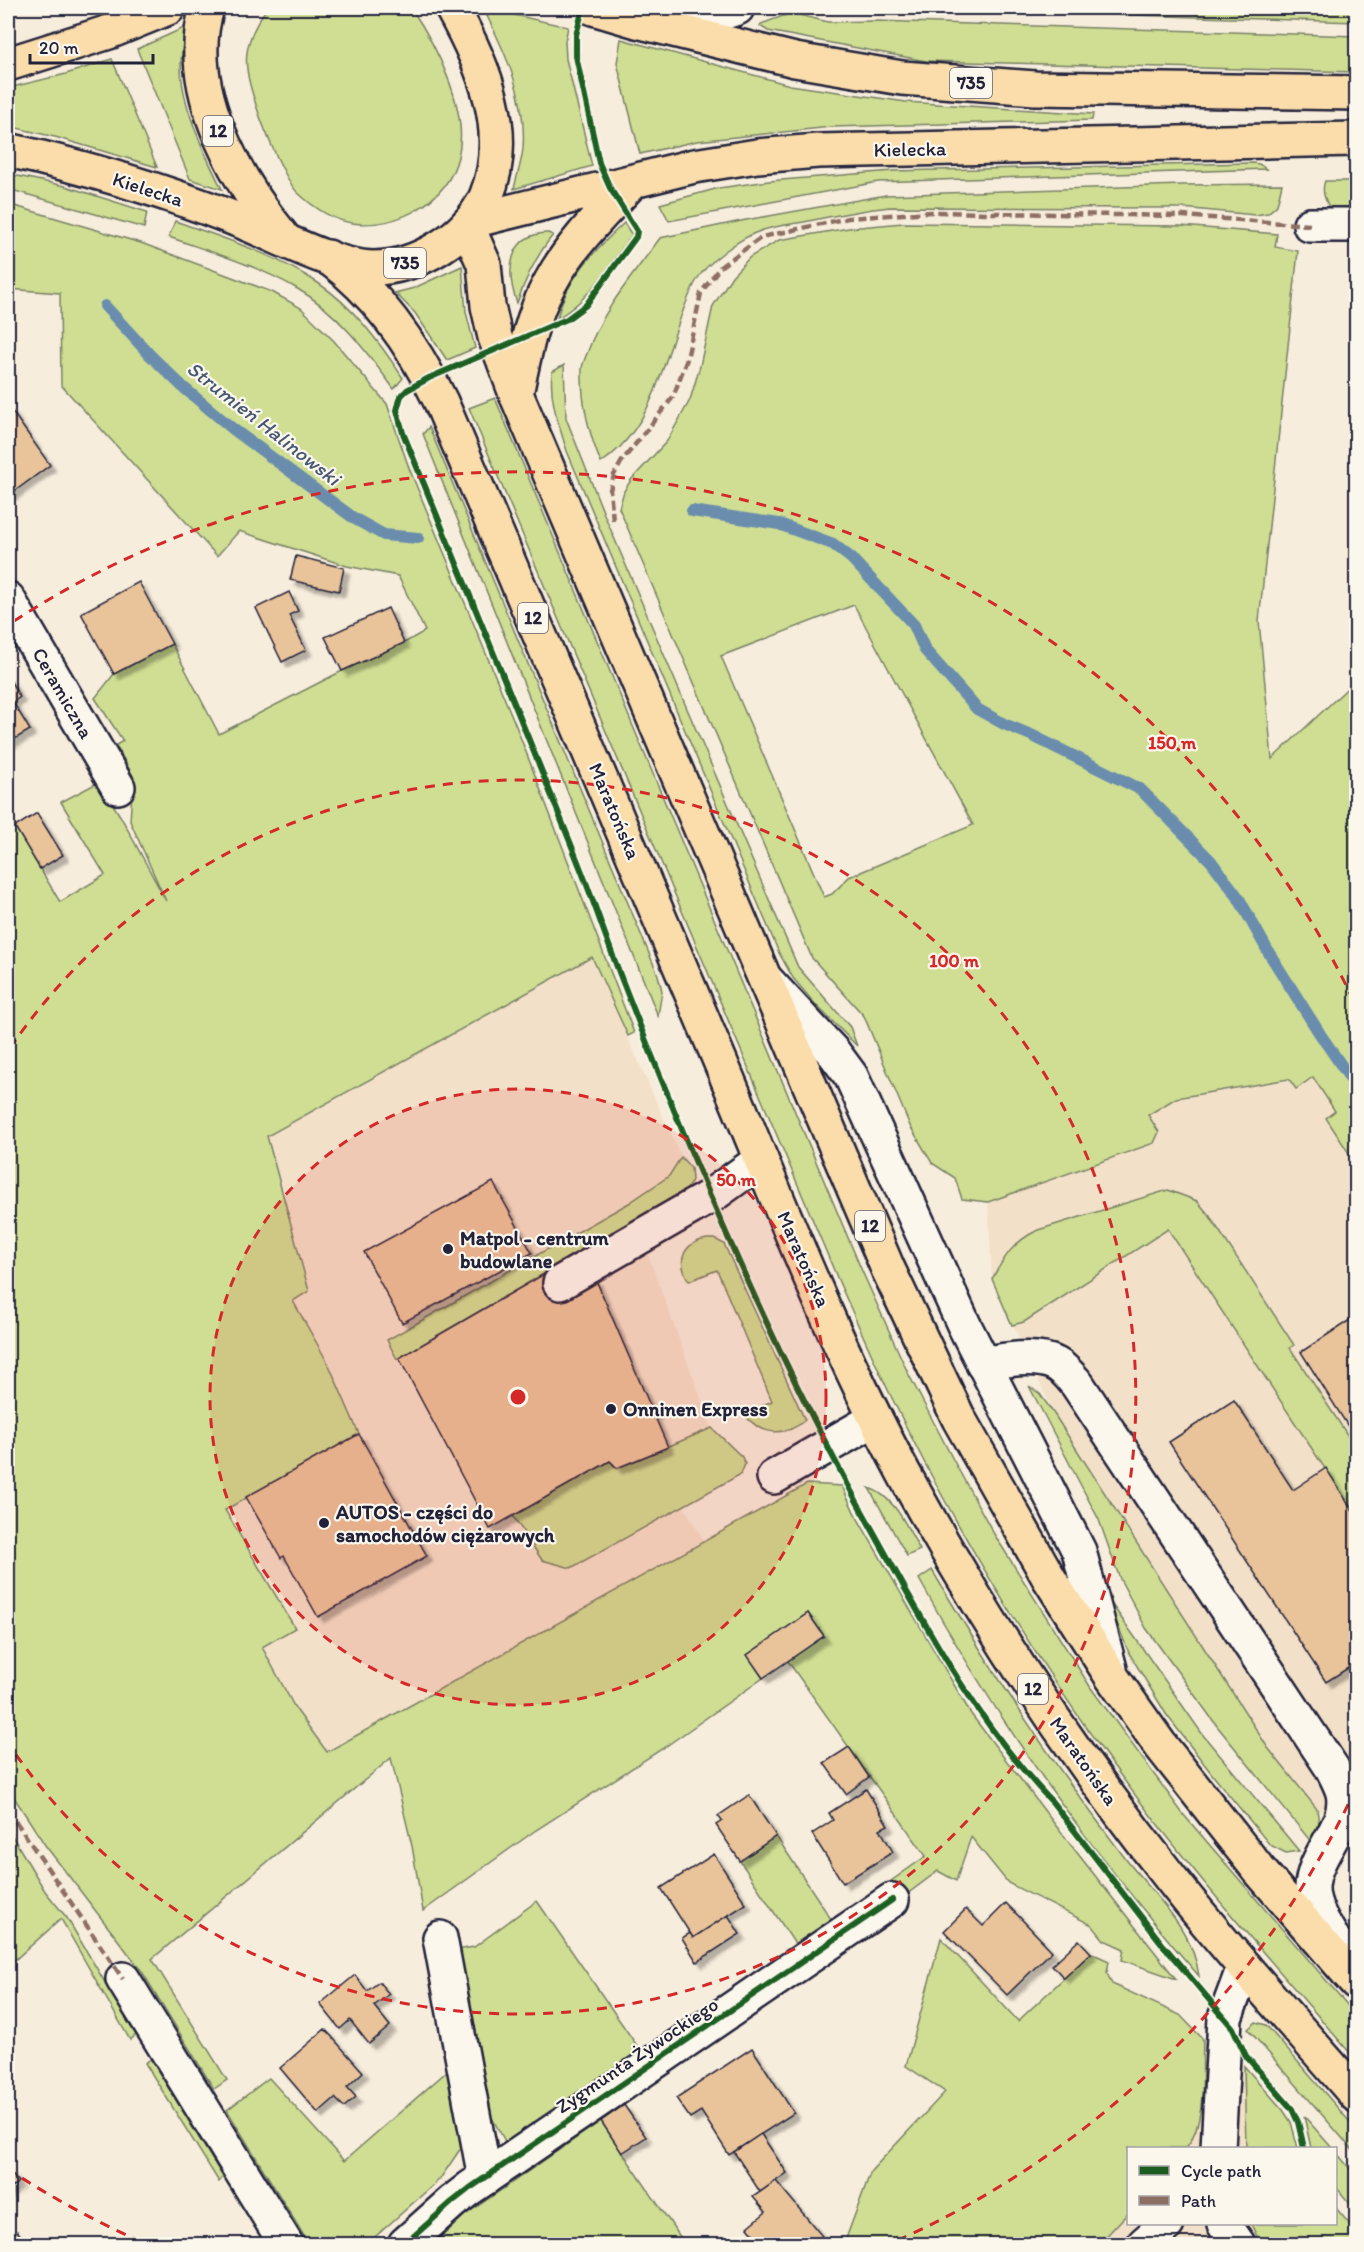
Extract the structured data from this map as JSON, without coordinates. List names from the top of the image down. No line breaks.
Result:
{"streets":{"main road":["735","12","Kielecka","Maratońska"],"street":["Ceramiczna","Zygmunta Żywockiego"]},"crossings":[["735","12"],["735","Kielecka"],["735","Maratońska"],["12","Kielecka"],["12","Maratońska"]],"water":["Strumień Halinowski"],"places":["Matpol - centrum budowlane","Onninen Express","AUTOS - części do samochodów ciężarowych"],"legend":["Cycle path","Path"],"scale_bar":"20 m","rings":["150 m","100 m","50 m"]}
